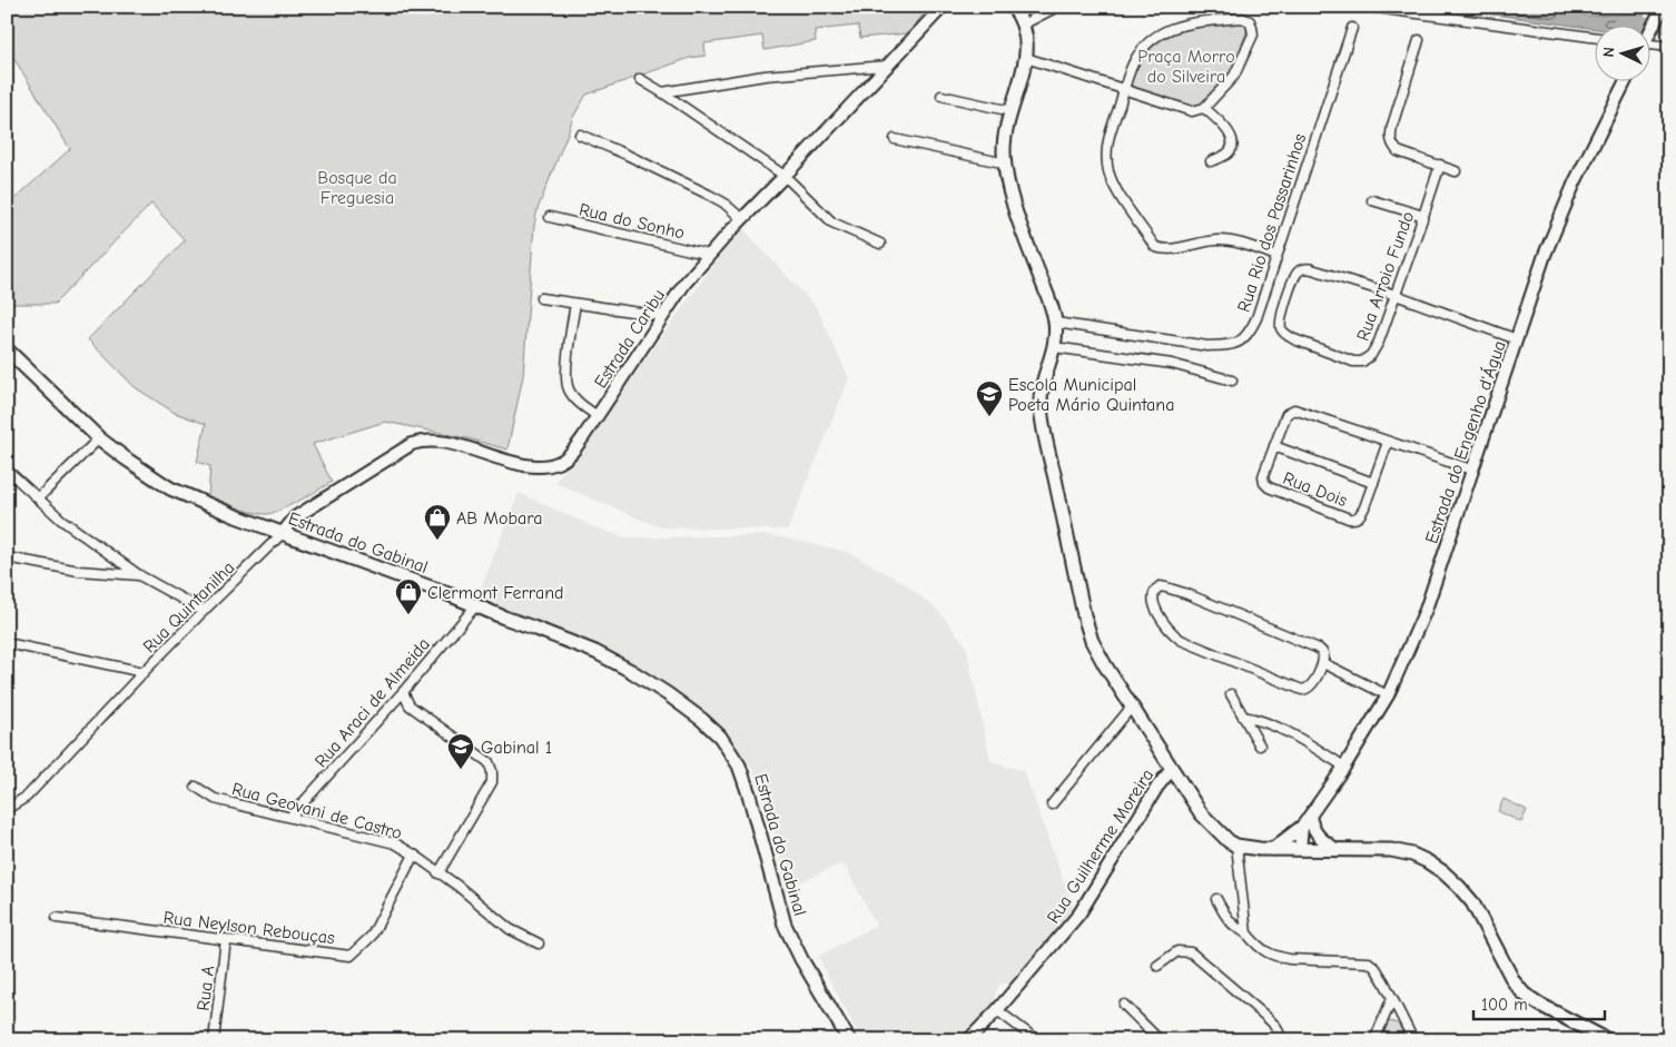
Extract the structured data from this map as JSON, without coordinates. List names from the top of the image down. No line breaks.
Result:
{"streets":{"main road":["Estrada do Gabinal"],"street":["Rua do Sonho","Rua Rio dos Passarinhos","Rua Arroio Fundo","Estrada Caribu","Estrada do Engenho d'Água","Rua Dois","Rua Quintanilha","Rua Araci de Almeida","Rua Geovani de Castro","Rua Guilherme Moreira","Rua Neylson Rebouças","Rua A"]},"crossings":[["Rua do Sonho","Estrada Caribu"],["Estrada Caribu","Estrada do Gabinal"],["Estrada Caribu","Rua Quintanilha"],["Estrada do Engenho d'Água","Rua Dois"],["Estrada do Gabinal","Rua Quintanilha"],["Estrada do Gabinal","Rua Araci de Almeida"],["Rua Araci de Almeida","Rua Geovani de Castro"],["Rua Geovani de Castro","Rua Neylson Rebouças"],["Rua Neylson Rebouças","Rua A"]],"parks":["Praça Morro do Silveira","Bosque da Freguesia"],"places":{"school or university":["Escola Municipal Poeta Mário Quintana","Gabinal 1"],"shop":["AB Mobara","Clermont Ferrand"]},"scale_bar":"100 m","north":"left"}
